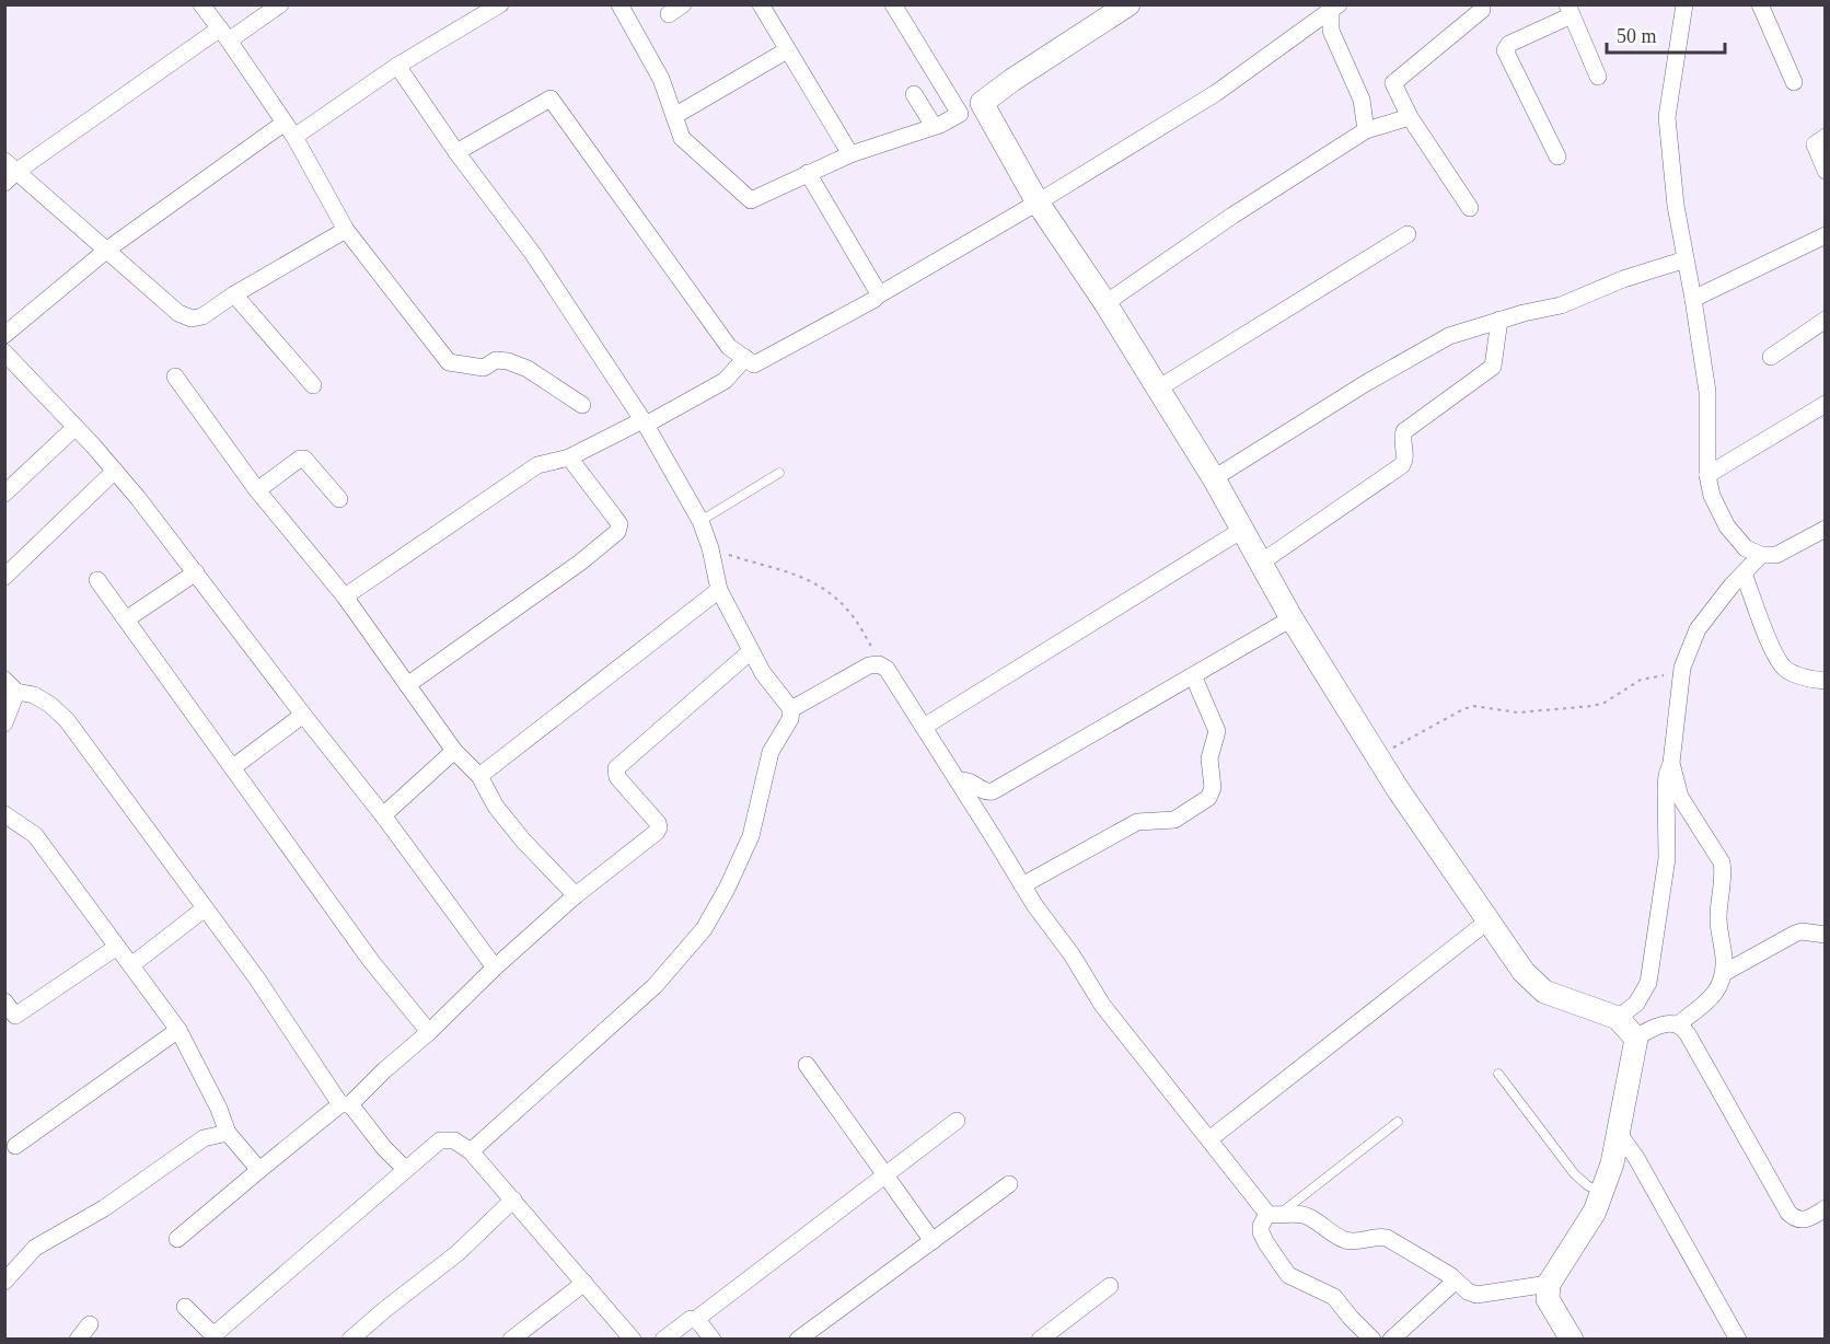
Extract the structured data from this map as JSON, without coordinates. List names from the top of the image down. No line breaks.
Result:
{"scale_bar":"50 m"}
